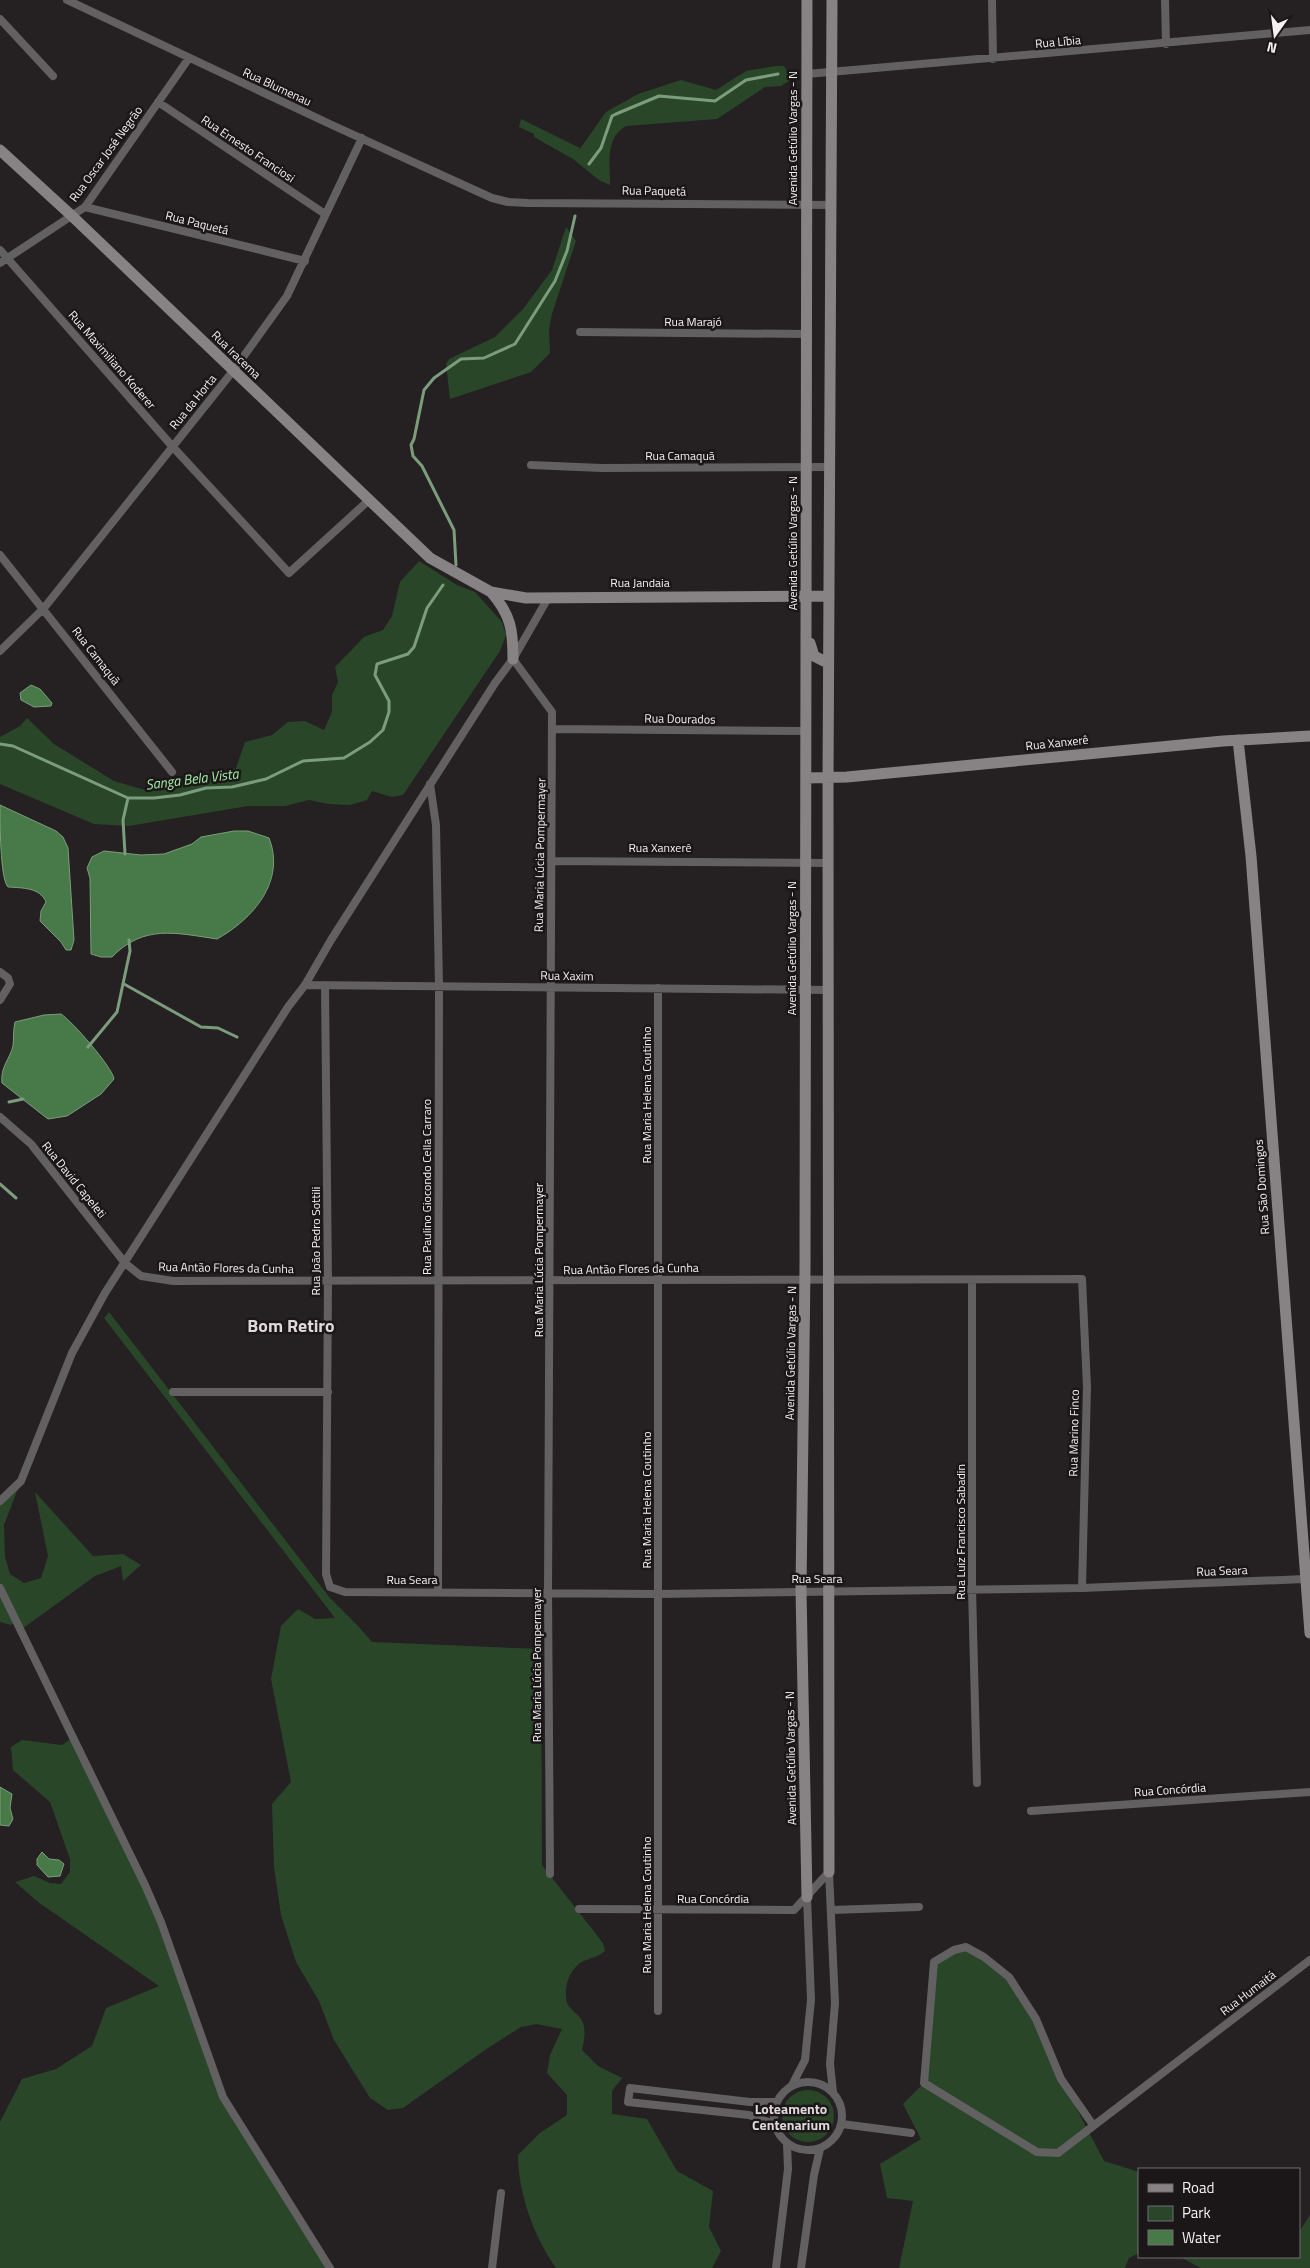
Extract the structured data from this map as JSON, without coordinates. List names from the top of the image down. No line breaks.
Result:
{"streets":{"street":["Rua Líbia","Rua Blumenau","Avenida Getúlio Vargas - N","Rua Ernesto Franciosi","Rua Oscar José Negrão","Rua Paquetá","Rua Marajó","Rua Iracema","Rua Maximiliano Koderer","Rua da Horta","Rua Camaquã","Rua Jandaia","Rua Dourados","Rua Xanxerê","Rua Maria Lúcia Pompermayer","Rua Xaxim","Rua Maria Helena Coutinho","Rua David Capeleti","Rua Paulino Giocondo Cella Carraro","Rua São Domingos","Rua João Pedro Sottili","Rua Antão Flores da Cunha","Rua Marino Finco","Rua Luiz Francisco Sabadin","Rua Seara","Rua Concórdia","Rua Humaitá"]},"crossings":[["Rua Líbia","Avenida Getúlio Vargas - N"],["Rua Blumenau","Rua Oscar José Negrão"],["Rua Blumenau","Rua Paquetá"],["Rua Blumenau","Rua da Horta"],["Avenida Getúlio Vargas - N","Rua Paquetá"],["Avenida Getúlio Vargas - N","Rua Marajó"],["Avenida Getúlio Vargas - N","Rua Camaquã"],["Avenida Getúlio Vargas - N","Rua Jandaia"],["Avenida Getúlio Vargas - N","Rua Dourados"],["Avenida Getúlio Vargas - N","Rua Xanxerê"],["Avenida Getúlio Vargas - N","Rua Xaxim"],["Avenida Getúlio Vargas - N","Rua Antão Flores da Cunha"],["Avenida Getúlio Vargas - N","Rua Seara"],["Avenida Getúlio Vargas - N","Rua Concórdia"],["Rua Ernesto Franciosi","Rua Oscar José Negrão"],["Rua Ernesto Franciosi","Rua da Horta"],["Rua Oscar José Negrão","Rua Paquetá"],["Rua Oscar José Negrão","Rua Iracema"],["Rua Oscar José Negrão","Rua Maximiliano Koderer"],["Rua Paquetá","Rua da Horta"],["Rua Iracema","Rua Maximiliano Koderer"],["Rua Iracema","Rua da Horta"],["Rua Iracema","Rua Jandaia"],["Rua Maximiliano Koderer","Rua da Horta"],["Rua da Horta","Rua Camaquã"],["Rua Dourados","Rua Maria Lúcia Pompermayer"],["Rua Xanxerê","Rua Maria Lúcia Pompermayer"],["Rua Xanxerê","Rua São Domingos"],["Rua Maria Lúcia Pompermayer","Rua Xaxim"],["Rua Maria Lúcia Pompermayer","Rua Antão Flores da Cunha"],["Rua Maria Lúcia Pompermayer","Rua Seara"],["Rua Xaxim","Rua Maria Helena Coutinho"],["Rua Xaxim","Rua Paulino Giocondo Cella Carraro"],["Rua Xaxim","Rua João Pedro Sottili"],["Rua Maria Helena Coutinho","Rua Antão Flores da Cunha"],["Rua Maria Helena Coutinho","Rua Seara"],["Rua Maria Helena Coutinho","Rua Concórdia"],["Rua David Capeleti","Rua Antão Flores da Cunha"],["Rua Paulino Giocondo Cella Carraro","Rua Antão Flores da Cunha"],["Rua Paulino Giocondo Cella Carraro","Rua Seara"],["Rua São Domingos","Rua Seara"],["Rua João Pedro Sottili","Rua Antão Flores da Cunha"],["Rua João Pedro Sottili","Rua Seara"],["Rua Antão Flores da Cunha","Rua Marino Finco"],["Rua Antão Flores da Cunha","Rua Luiz Francisco Sabadin"],["Rua Marino Finco","Rua Seara"],["Rua Luiz Francisco Sabadin","Rua Seara"]],"districts":["Bom Retiro","Loteamento Centenarium"],"water":["Sanga Bela Vista"],"legend":["Road","Park","Water"],"north":"bottom"}
